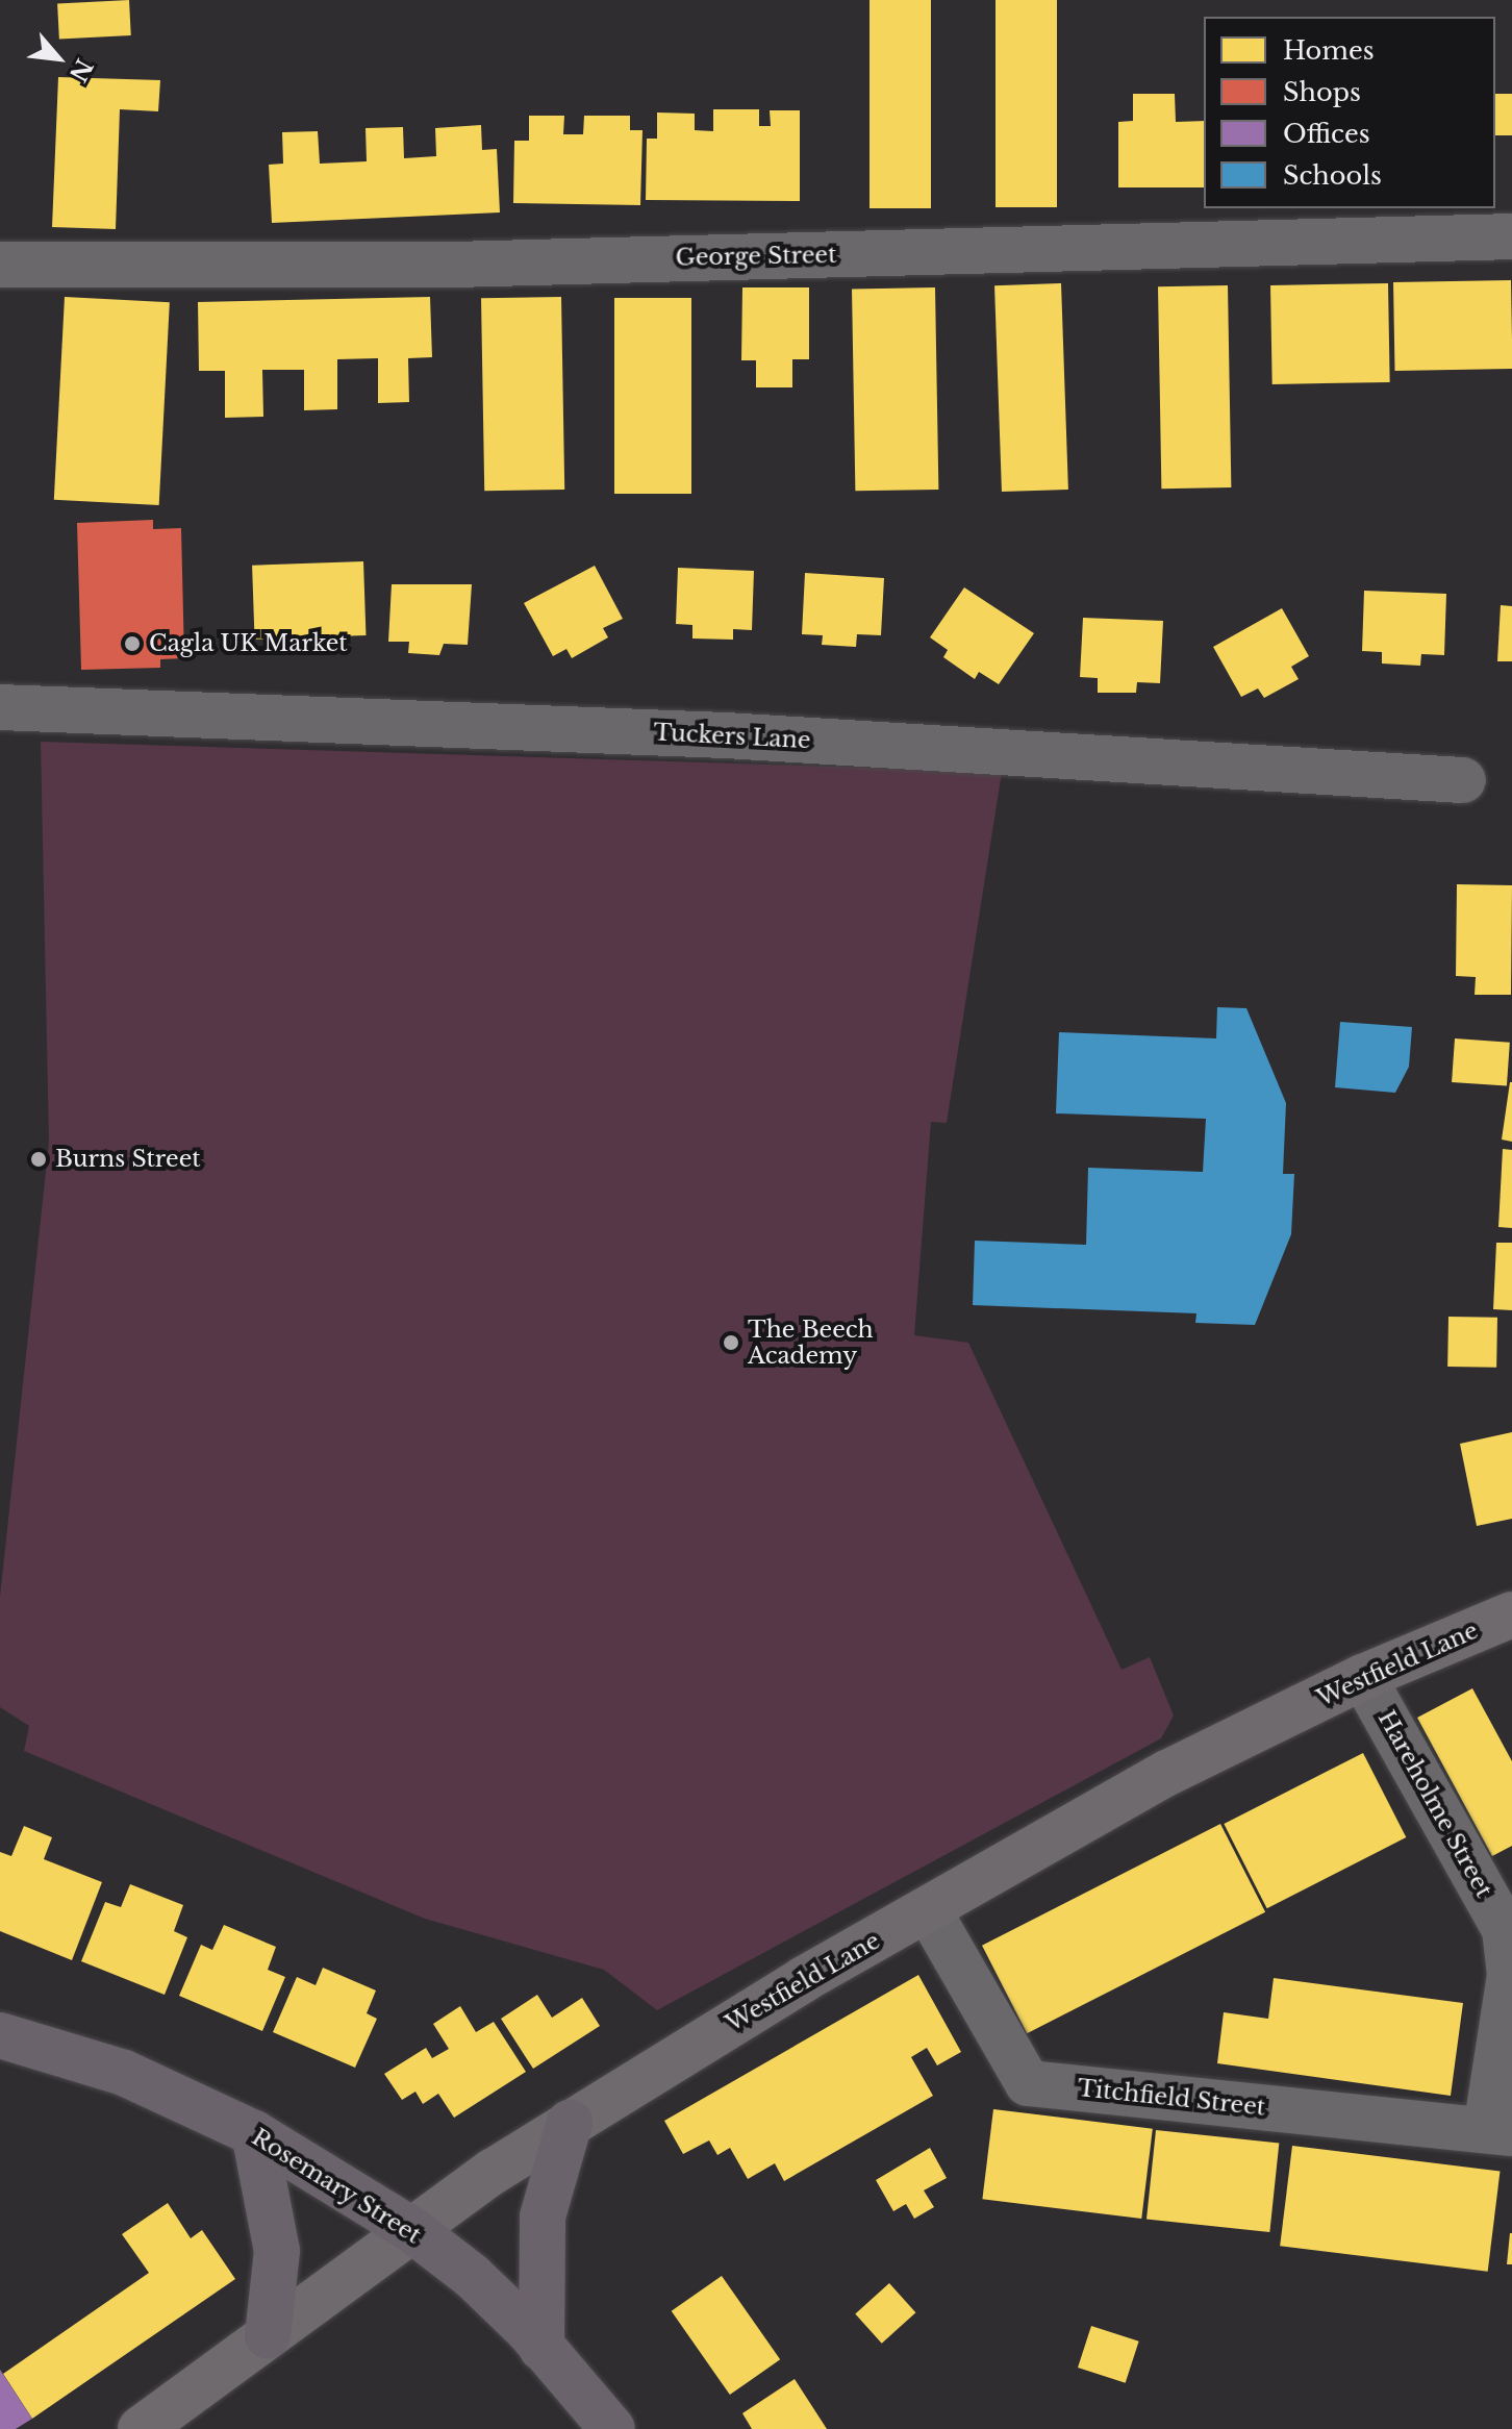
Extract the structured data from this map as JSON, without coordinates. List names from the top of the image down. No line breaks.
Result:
{"streets":{"highway":["Rosemary Street"],"street":["George Street","Tuckers Lane","Westfield Lane","Hareholme Street","Titchfield Street"]},"crossings":[["Westfield Lane","Hareholme Street"],["Westfield Lane","Titchfield Street"],["Westfield Lane","Rosemary Street"],["Hareholme Street","Titchfield Street"]],"places":["Cagla UK Market","Burns Street","The Beech Academy"],"legend":["Homes","Shops","Offices","Schools"],"north":"bottom right"}
